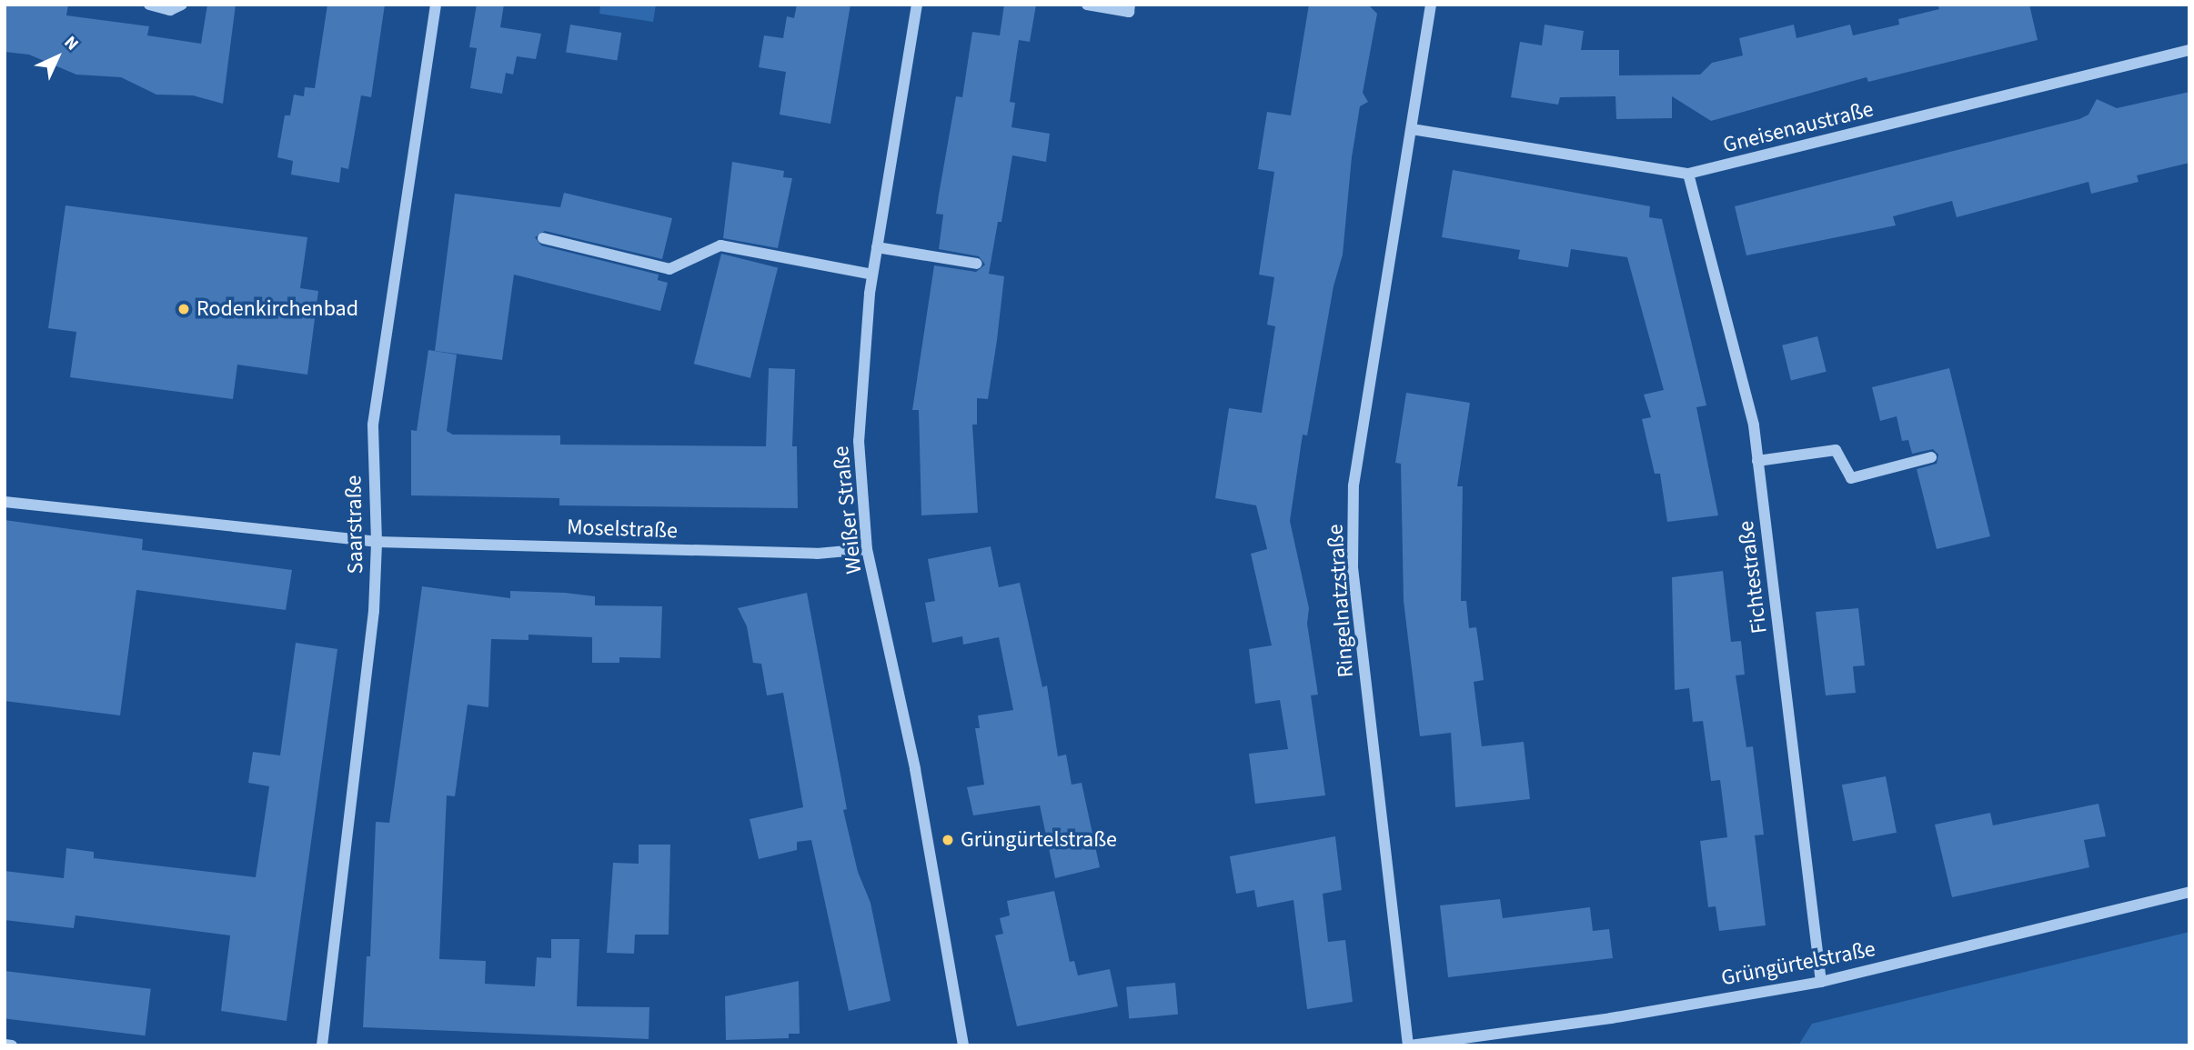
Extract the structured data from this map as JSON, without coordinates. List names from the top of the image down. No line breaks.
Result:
{"streets":{"street":["Gneisenaustraße","Weißer Straße","Saarstraße","Moselstraße","Fichtestraße","Ringelnatzstraße","Grüngürtelstraße"]},"crossings":[["Gneisenaustraße","Fichtestraße"],["Gneisenaustraße","Ringelnatzstraße"],["Weißer Straße","Moselstraße"],["Saarstraße","Moselstraße"],["Fichtestraße","Grüngürtelstraße"],["Ringelnatzstraße","Grüngürtelstraße"]],"places":["Rodenkirchenbad","Grüngürtelstraße"],"north":"top right"}
